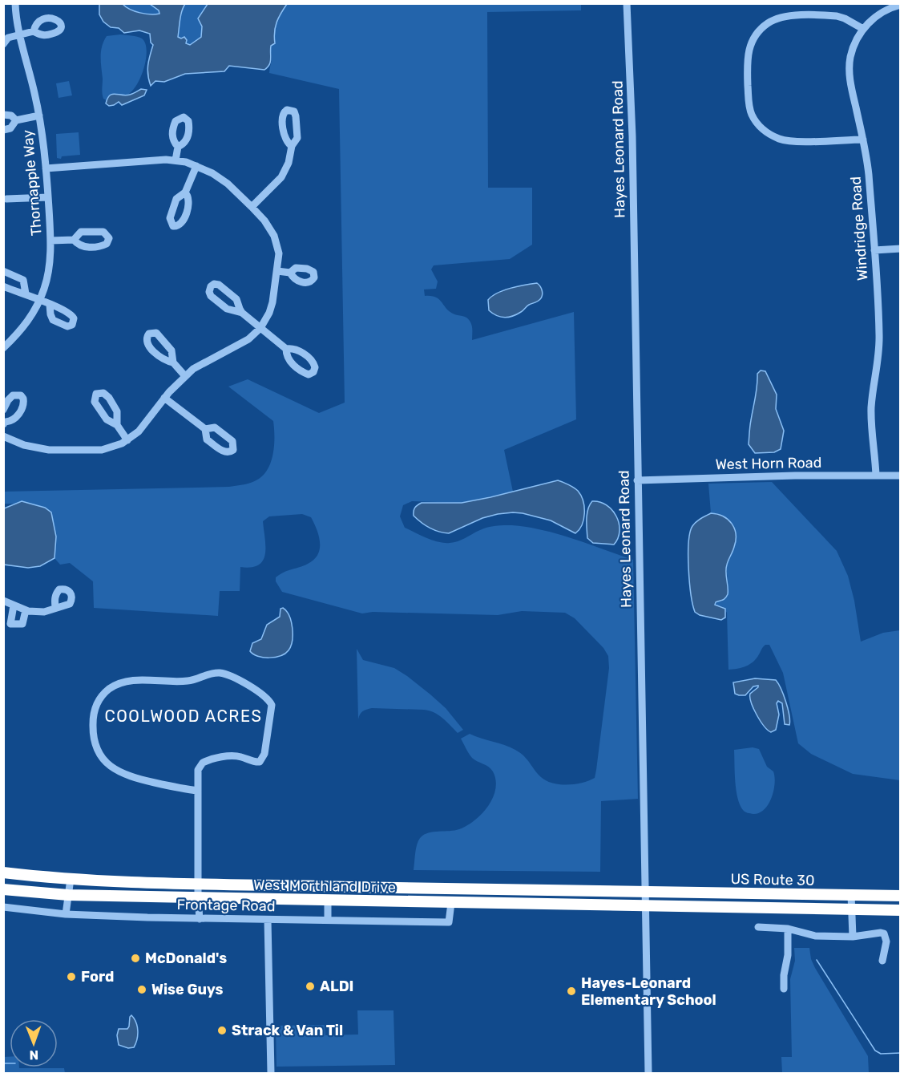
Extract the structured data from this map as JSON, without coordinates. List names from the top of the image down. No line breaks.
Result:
{"streets":{"highway":["US Route 30","West Morthland Drive"],"street":["Hayes Leonard Road","Thornapple Way","Windridge Road","West Horn Road","Frontage Road"]},"crossings":[["Hayes Leonard Road","West Horn Road"],["Hayes Leonard Road","US Route 30"],["Hayes Leonard Road","West Morthland Drive"],["Windridge Road","West Horn Road"],["US Route 30","West Morthland Drive"],["West Morthland Drive","Frontage Road"]],"districts":["COOLWOOD ACRES"],"places":["McDonald's","Ford","ALDI","Wise Guys","Hayes-Leonard Elementary School","Strack & Van Til"],"north":"bottom"}
